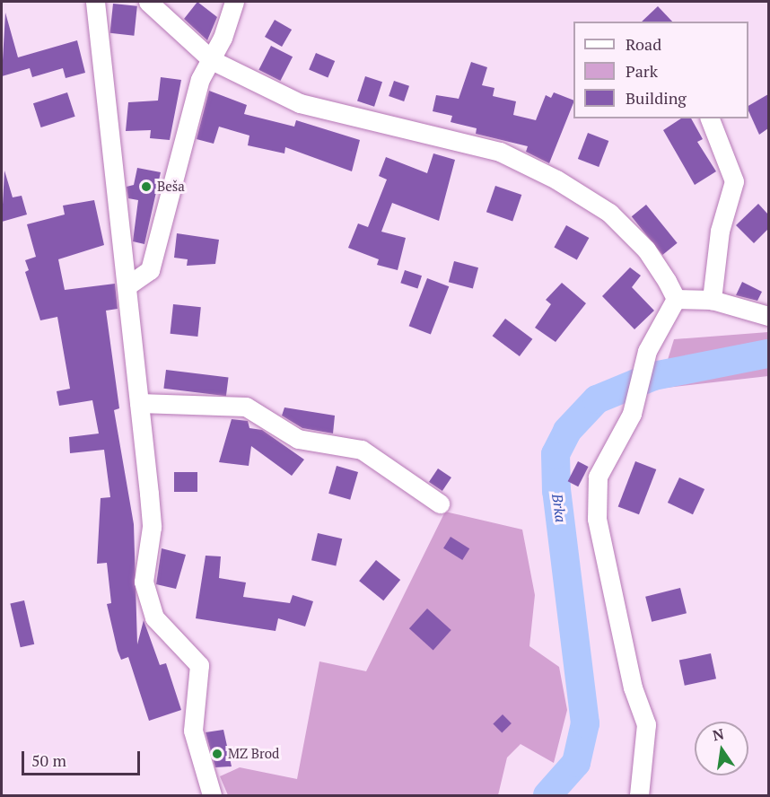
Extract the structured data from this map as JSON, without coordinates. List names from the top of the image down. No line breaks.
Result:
{"water":["Brka"],"places":["Beša","MZ Brod"],"legend":["Road","Park","Building"],"scale_bar":"50 m","north":"top"}
